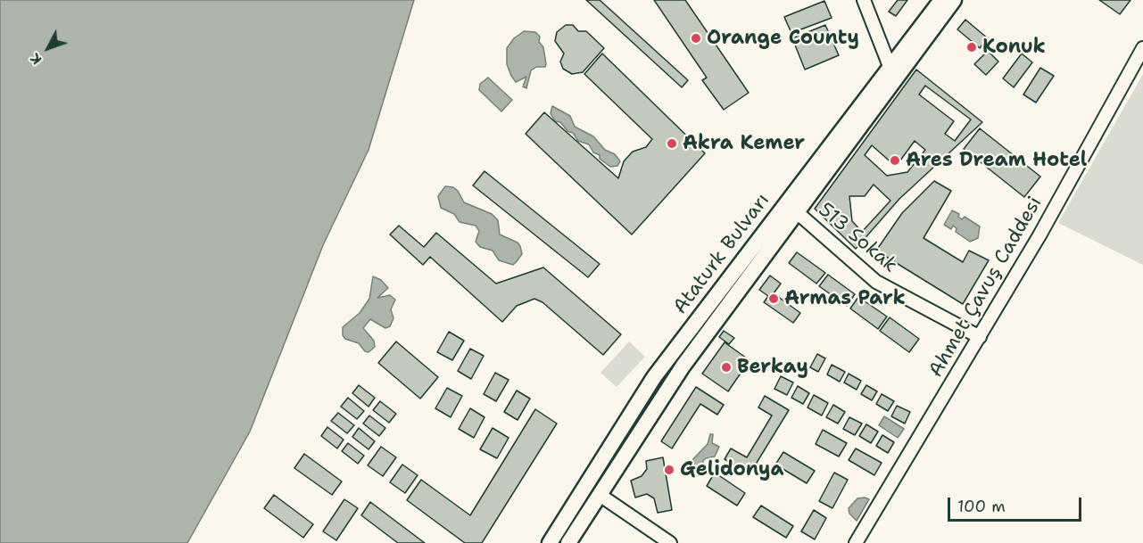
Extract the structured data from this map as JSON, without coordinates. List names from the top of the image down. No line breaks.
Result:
{"streets":{"main road":["Ataturk Bulvarı"],"street":["513 Sokak","Ahmet Çavuş Caddesi"]},"crossings":[["513 Sokak","Ataturk Bulvarı"],["513 Sokak","Ahmet Çavuş Caddesi"]],"places":["Orange County","Konuk","Akra Kemer","Ares Dream Hotel","Armas Park","Berkay","Gelidonya"],"scale_bar":"100 m","north":"bottom left"}
